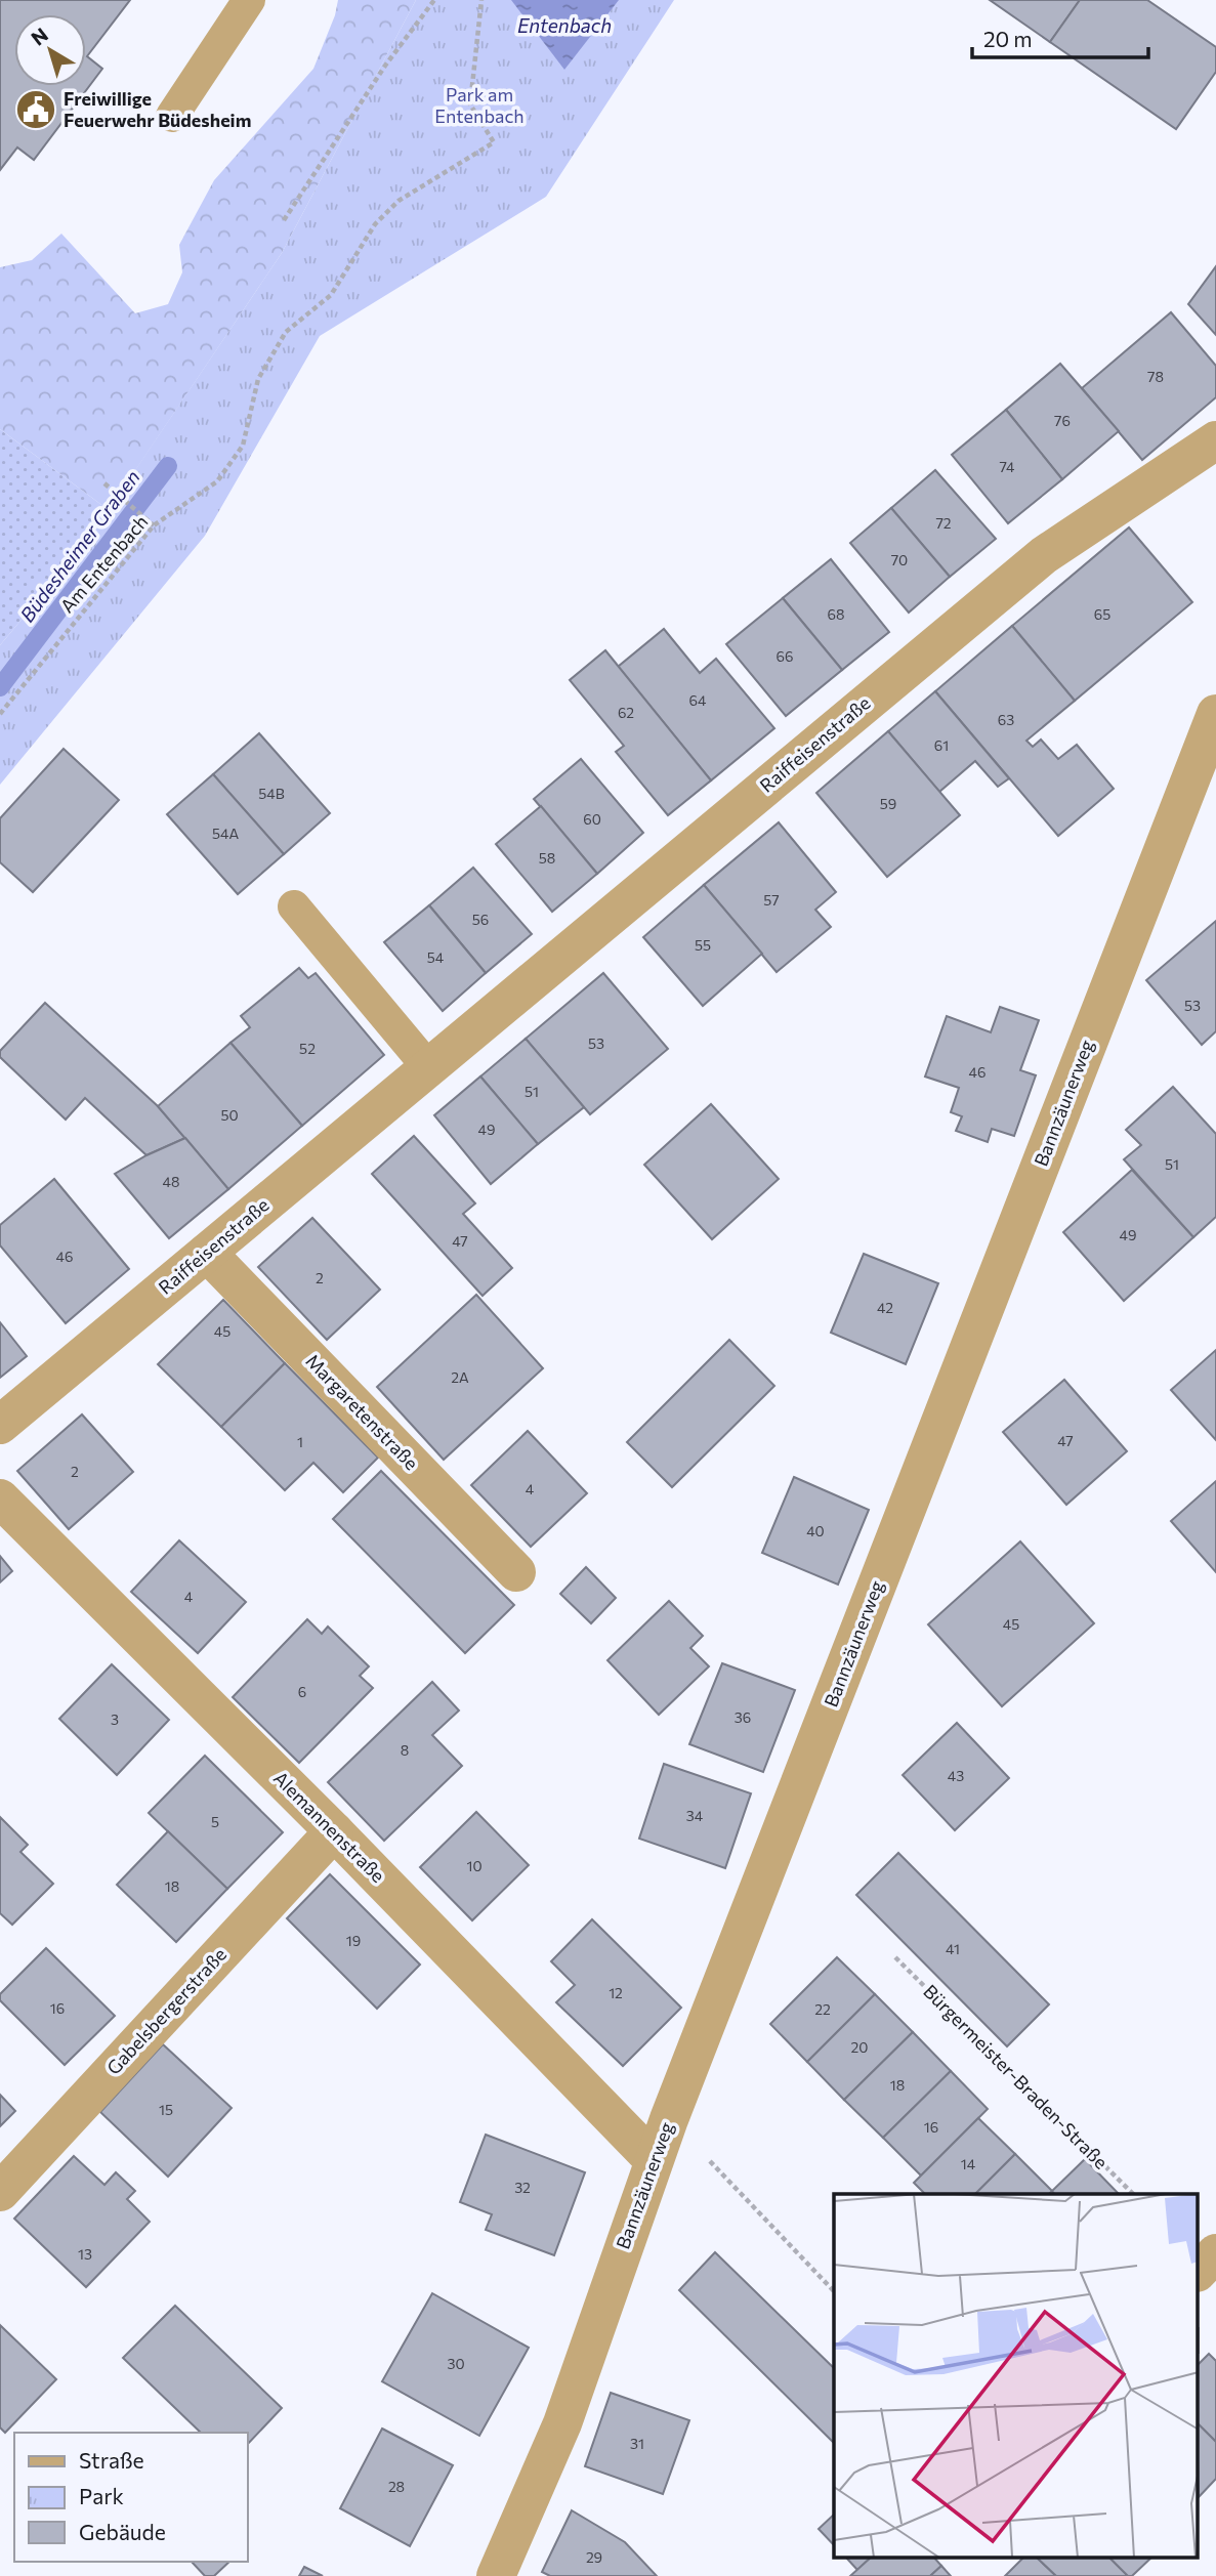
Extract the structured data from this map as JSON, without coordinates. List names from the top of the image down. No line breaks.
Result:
{"streets":{"street":["Raiffeisenstraße","Bannzäunerweg","Margaretenstraße","Alemannenstraße","Gabelsbergerstraße"],"path":["Am Entenbach","Bürgermeister-Braden-Straße"]},"crossings":[["Raiffeisenstraße","Margaretenstraße"],["Bannzäunerweg","Alemannenstraße"],["Alemannenstraße","Gabelsbergerstraße"]],"water":["Entenbach","Büdesheimer Graben"],"parks":["Park am Entenbach"],"places":{"public building":["Freiwillige Feuerwehr Büdesheim"]},"house_numbers":["78","76","74","72","70","68","65","66","64","62","63","61","54B","59","60","54A","58","57","56","55","54","53","53","52","46","51","50","49","51","48","49","47","46","2","42","45","2A","47","1","2","4","40","4","45","6","36","3","8","43","34","5","10","18","19","41","12","16","22","20","18","15","16","14","32","13","30","31","28","29"],"legend":["Straße","Park","Gebäude"],"scale_bar":"20 m","north":"top left"}
